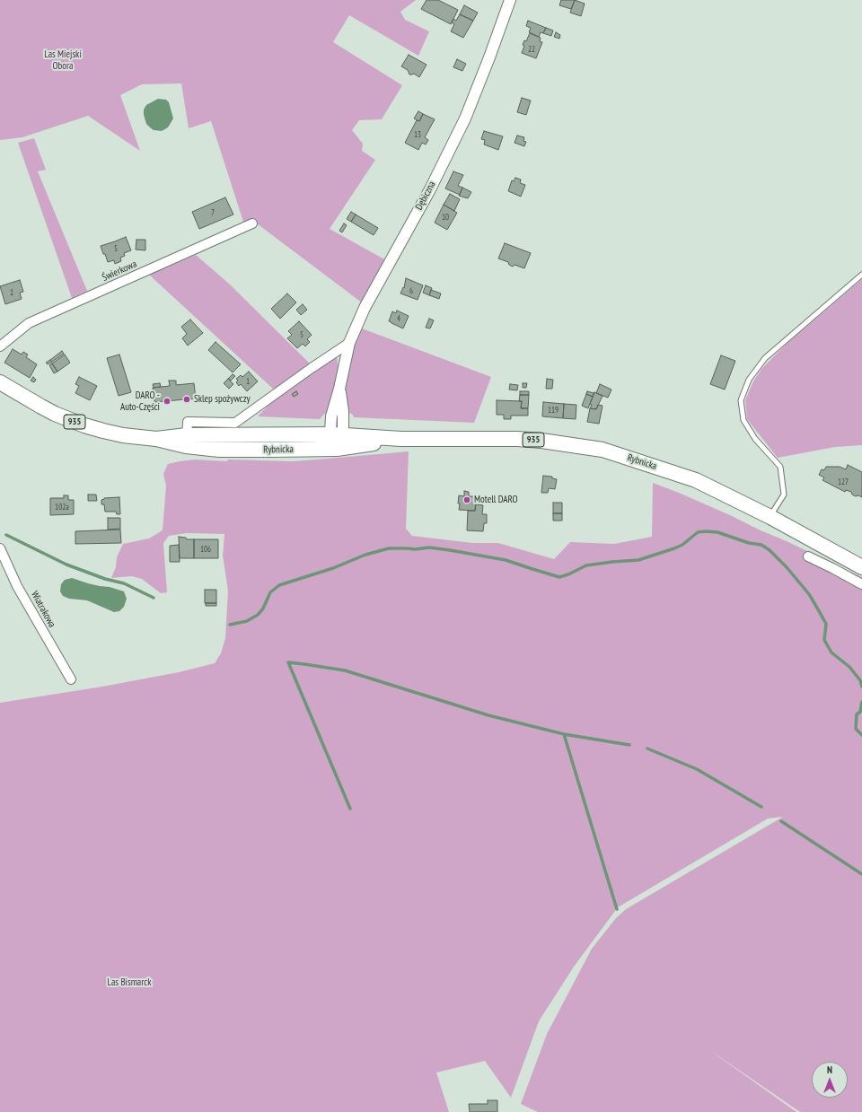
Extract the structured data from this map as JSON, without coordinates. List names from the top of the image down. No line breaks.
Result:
{"streets":{"main road":["935","Rybnicka"],"street":["Dębiczna","Świerkowa","Wiatrakowa"]},"crossings":[["Dębiczna","Rybnicka"]],"parks":["Las Miejski Obora","Las Bismarck"],"places":["Sklep spożywczy","DARO - Auto-Części","Motell DARO"],"house_numbers":["22","13","7","10","5","6","1","4","5","1","119","127","102a","106"],"north":"top"}
